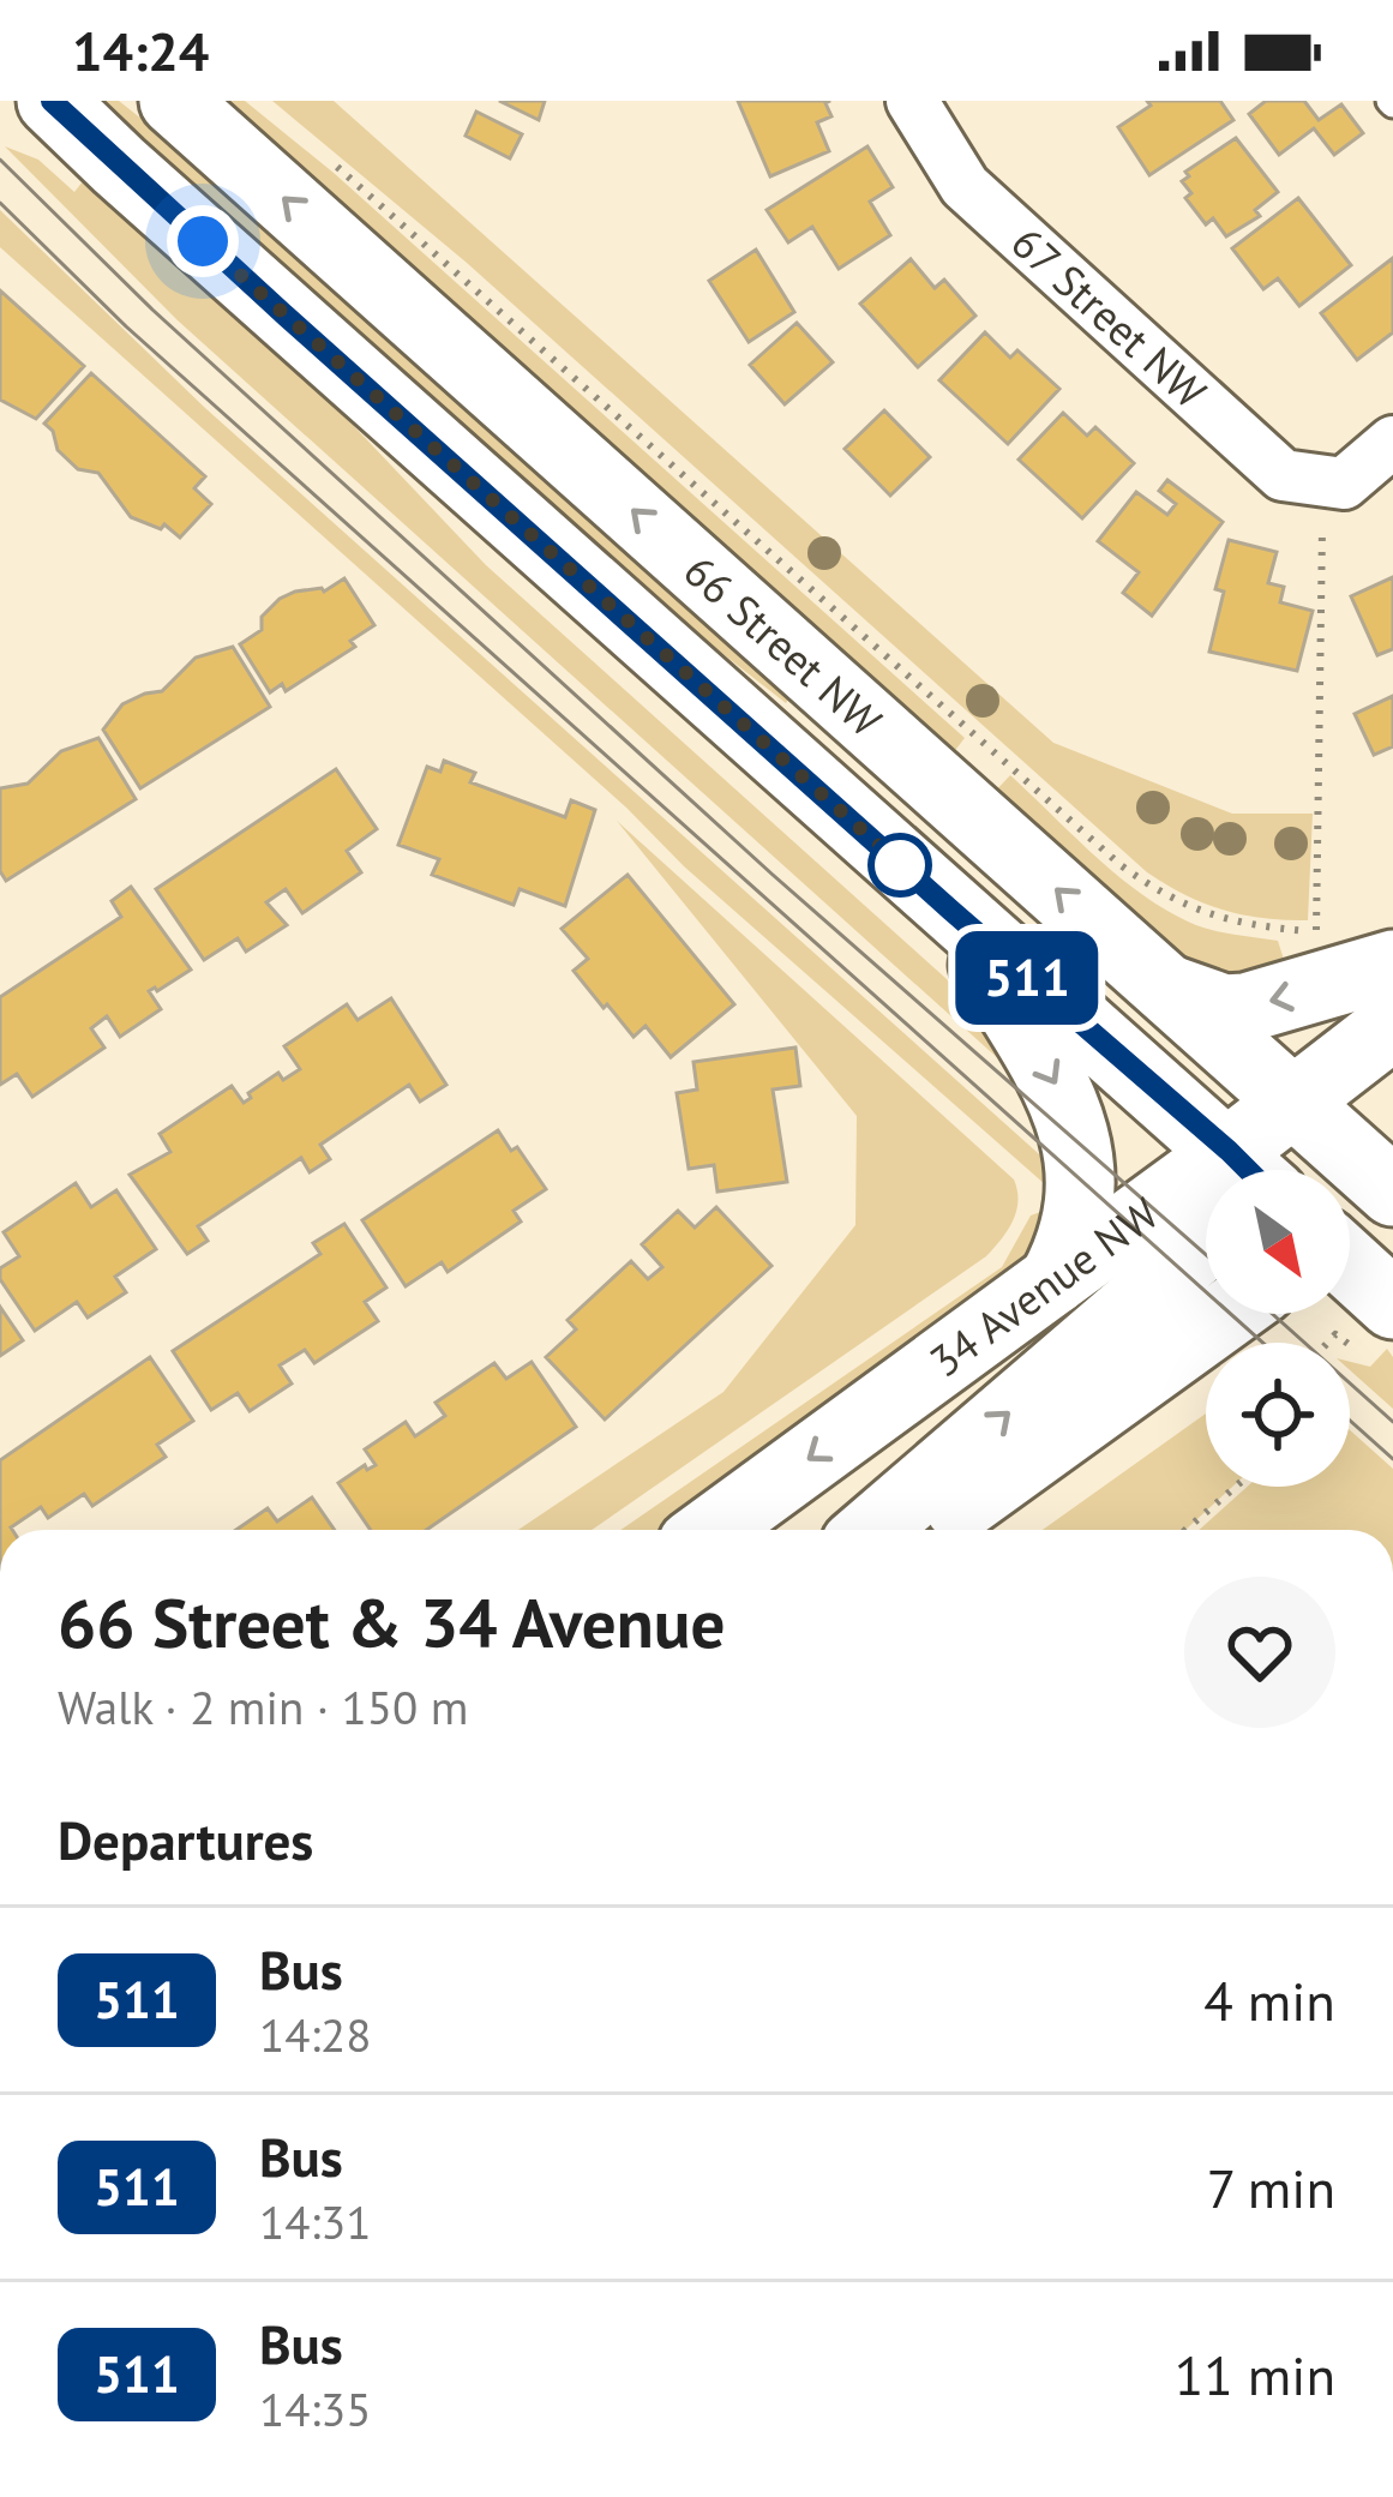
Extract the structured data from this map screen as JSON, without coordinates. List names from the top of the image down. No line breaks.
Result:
{"streets":{"main road":["66 Street NW","34 Avenue NW"],"street":["67 Street NW"]},"lines":["bus line 511"],"north":"bottom right","page":{"status":"14:24","on_map":"511","heading":[["66 Street & 34 Avenue","Walk · 2 min · 150 m"],"Departures"],"list":[{"mark":"511","name":"Bus","note":"14:28","value":"4 min"},{"mark":"511","name":"Bus","note":"14:31","value":"7 min"},{"mark":"511","name":"Bus","note":"14:35","value":"11 min"}]}}
